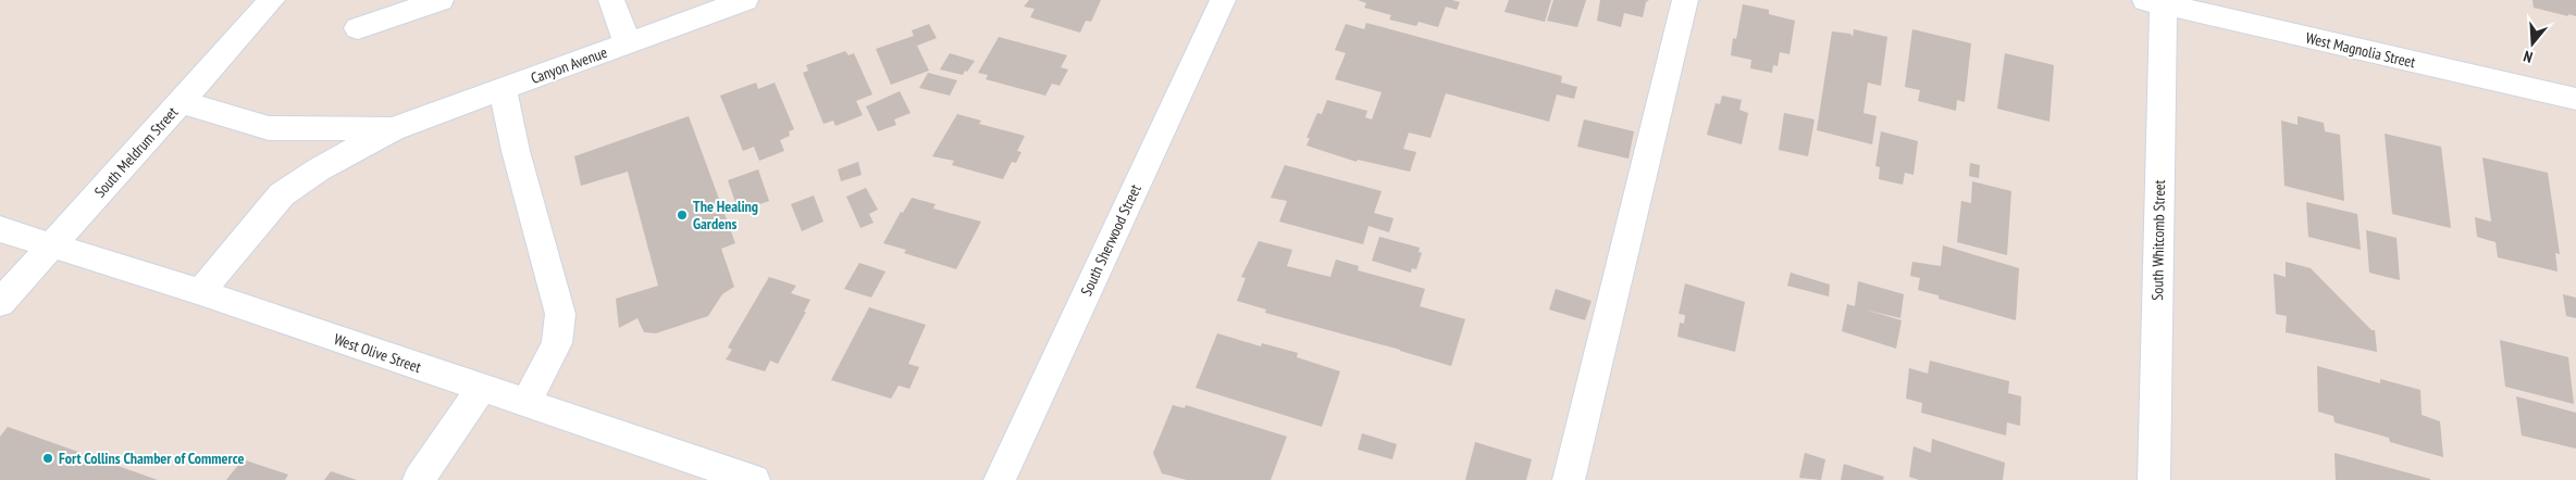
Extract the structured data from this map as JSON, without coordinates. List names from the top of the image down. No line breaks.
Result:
{"streets":{"street":["West Magnolia Street","Canyon Avenue","South Meldrum Street","South Sherwood Street","South Whitcomb Street","West Olive Street"]},"crossings":[["West Magnolia Street","South Whitcomb Street"],["Canyon Avenue","South Meldrum Street"],["Canyon Avenue","West Olive Street"],["South Meldrum Street","West Olive Street"]],"places":["The Healing Gardens","Fort Collins Chamber of Commerce"],"north":"bottom"}
